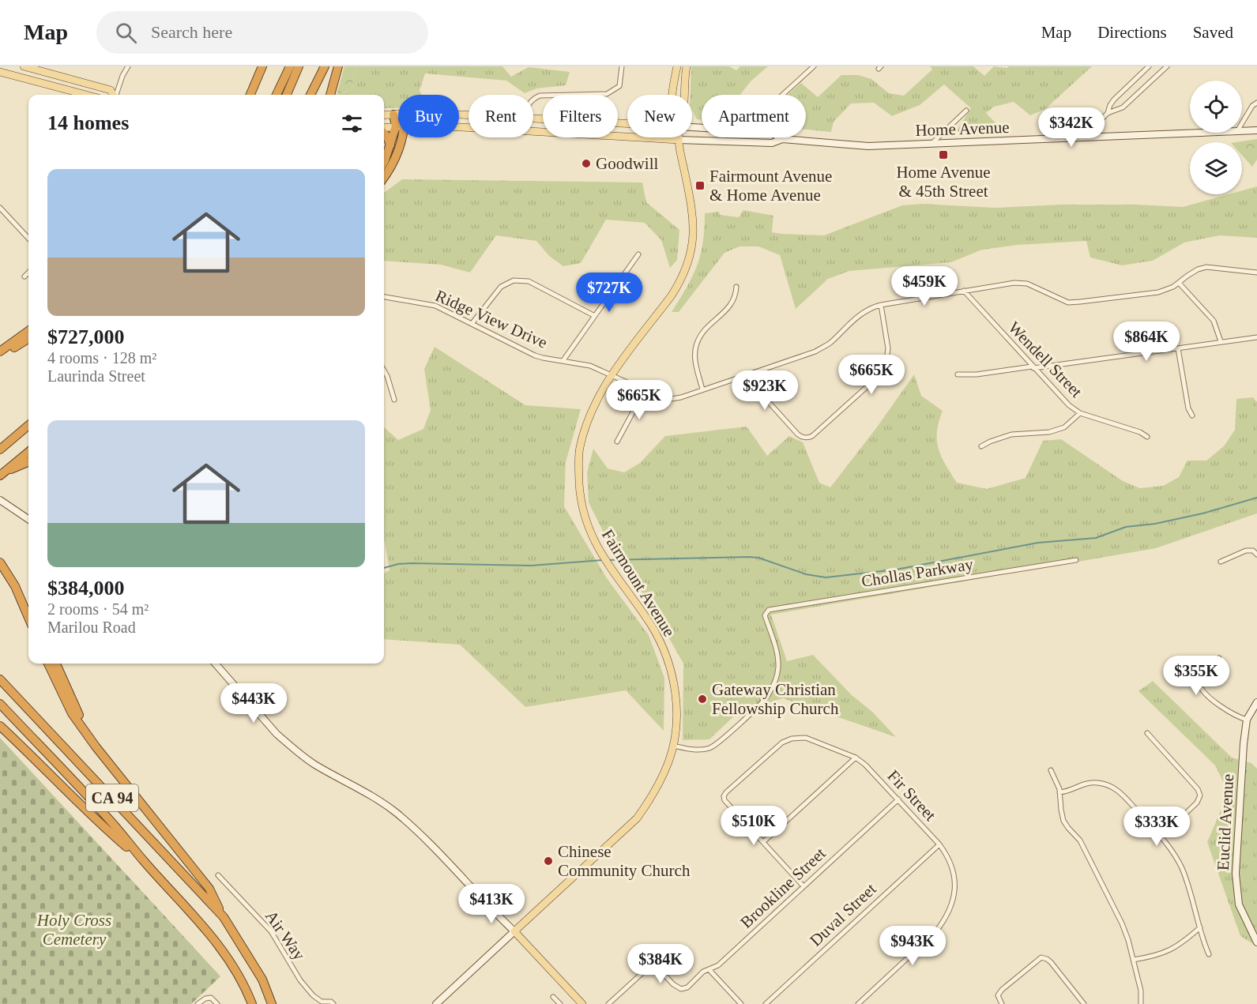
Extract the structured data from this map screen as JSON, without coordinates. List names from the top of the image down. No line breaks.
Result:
{"streets":{"highway":["CA 94"],"main road":["Home Avenue","Fairmount Avenue","Euclid Avenue"],"street":["Ridge View Drive","Wendell Street","Chollas Parkway","Fir Street","Brookline Street","Duval Street","Air Way"]},"crossings":[["Home Avenue","Fairmount Avenue"],["Ridge View Drive","Wendell Street"],["Ridge View Drive","Fairmount Avenue"],["Chollas Parkway","Fairmount Avenue"],["Fir Street","Brookline Street"],["Fir Street","Duval Street"]],"parks":["Holy Cross Cemetery"],"places":{"transit":["Home Avenue & 45th Street","Fairmount Avenue & Home Avenue"],"other":["Goodwill","Gateway Christian Fellowship Church","Chinese Community Church"]},"page":{"header":"Map","search":"Search here","nav":["Map","Directions","Saved"],"chip":["Buy","Rent","Filters","New","Apartment"],"heading":"14 homes","price":["$342K","$459K","$727K","$864K","$665K","$923K","$665K","$355K","$443K","$510K","$333K","$413K","$943K","$384K"],"list":[{"name":"$727,000","note":"4 rooms · 128 m² · Laurinda Street"},{"name":"$384,000","note":"2 rooms · 54 m² · Marilou Road"}]}}
